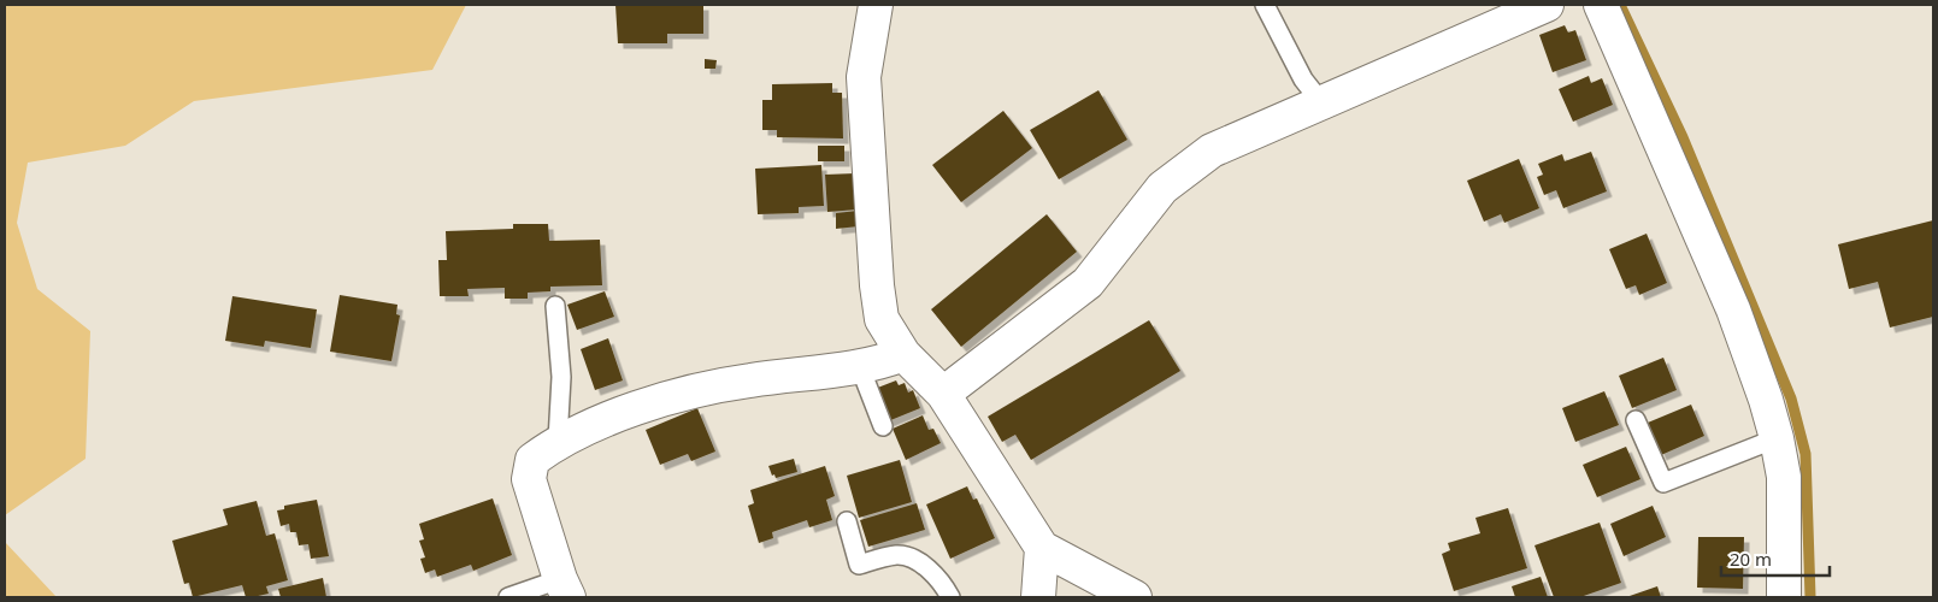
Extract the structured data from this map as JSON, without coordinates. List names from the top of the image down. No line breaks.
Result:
{"scale_bar":"20 m"}
